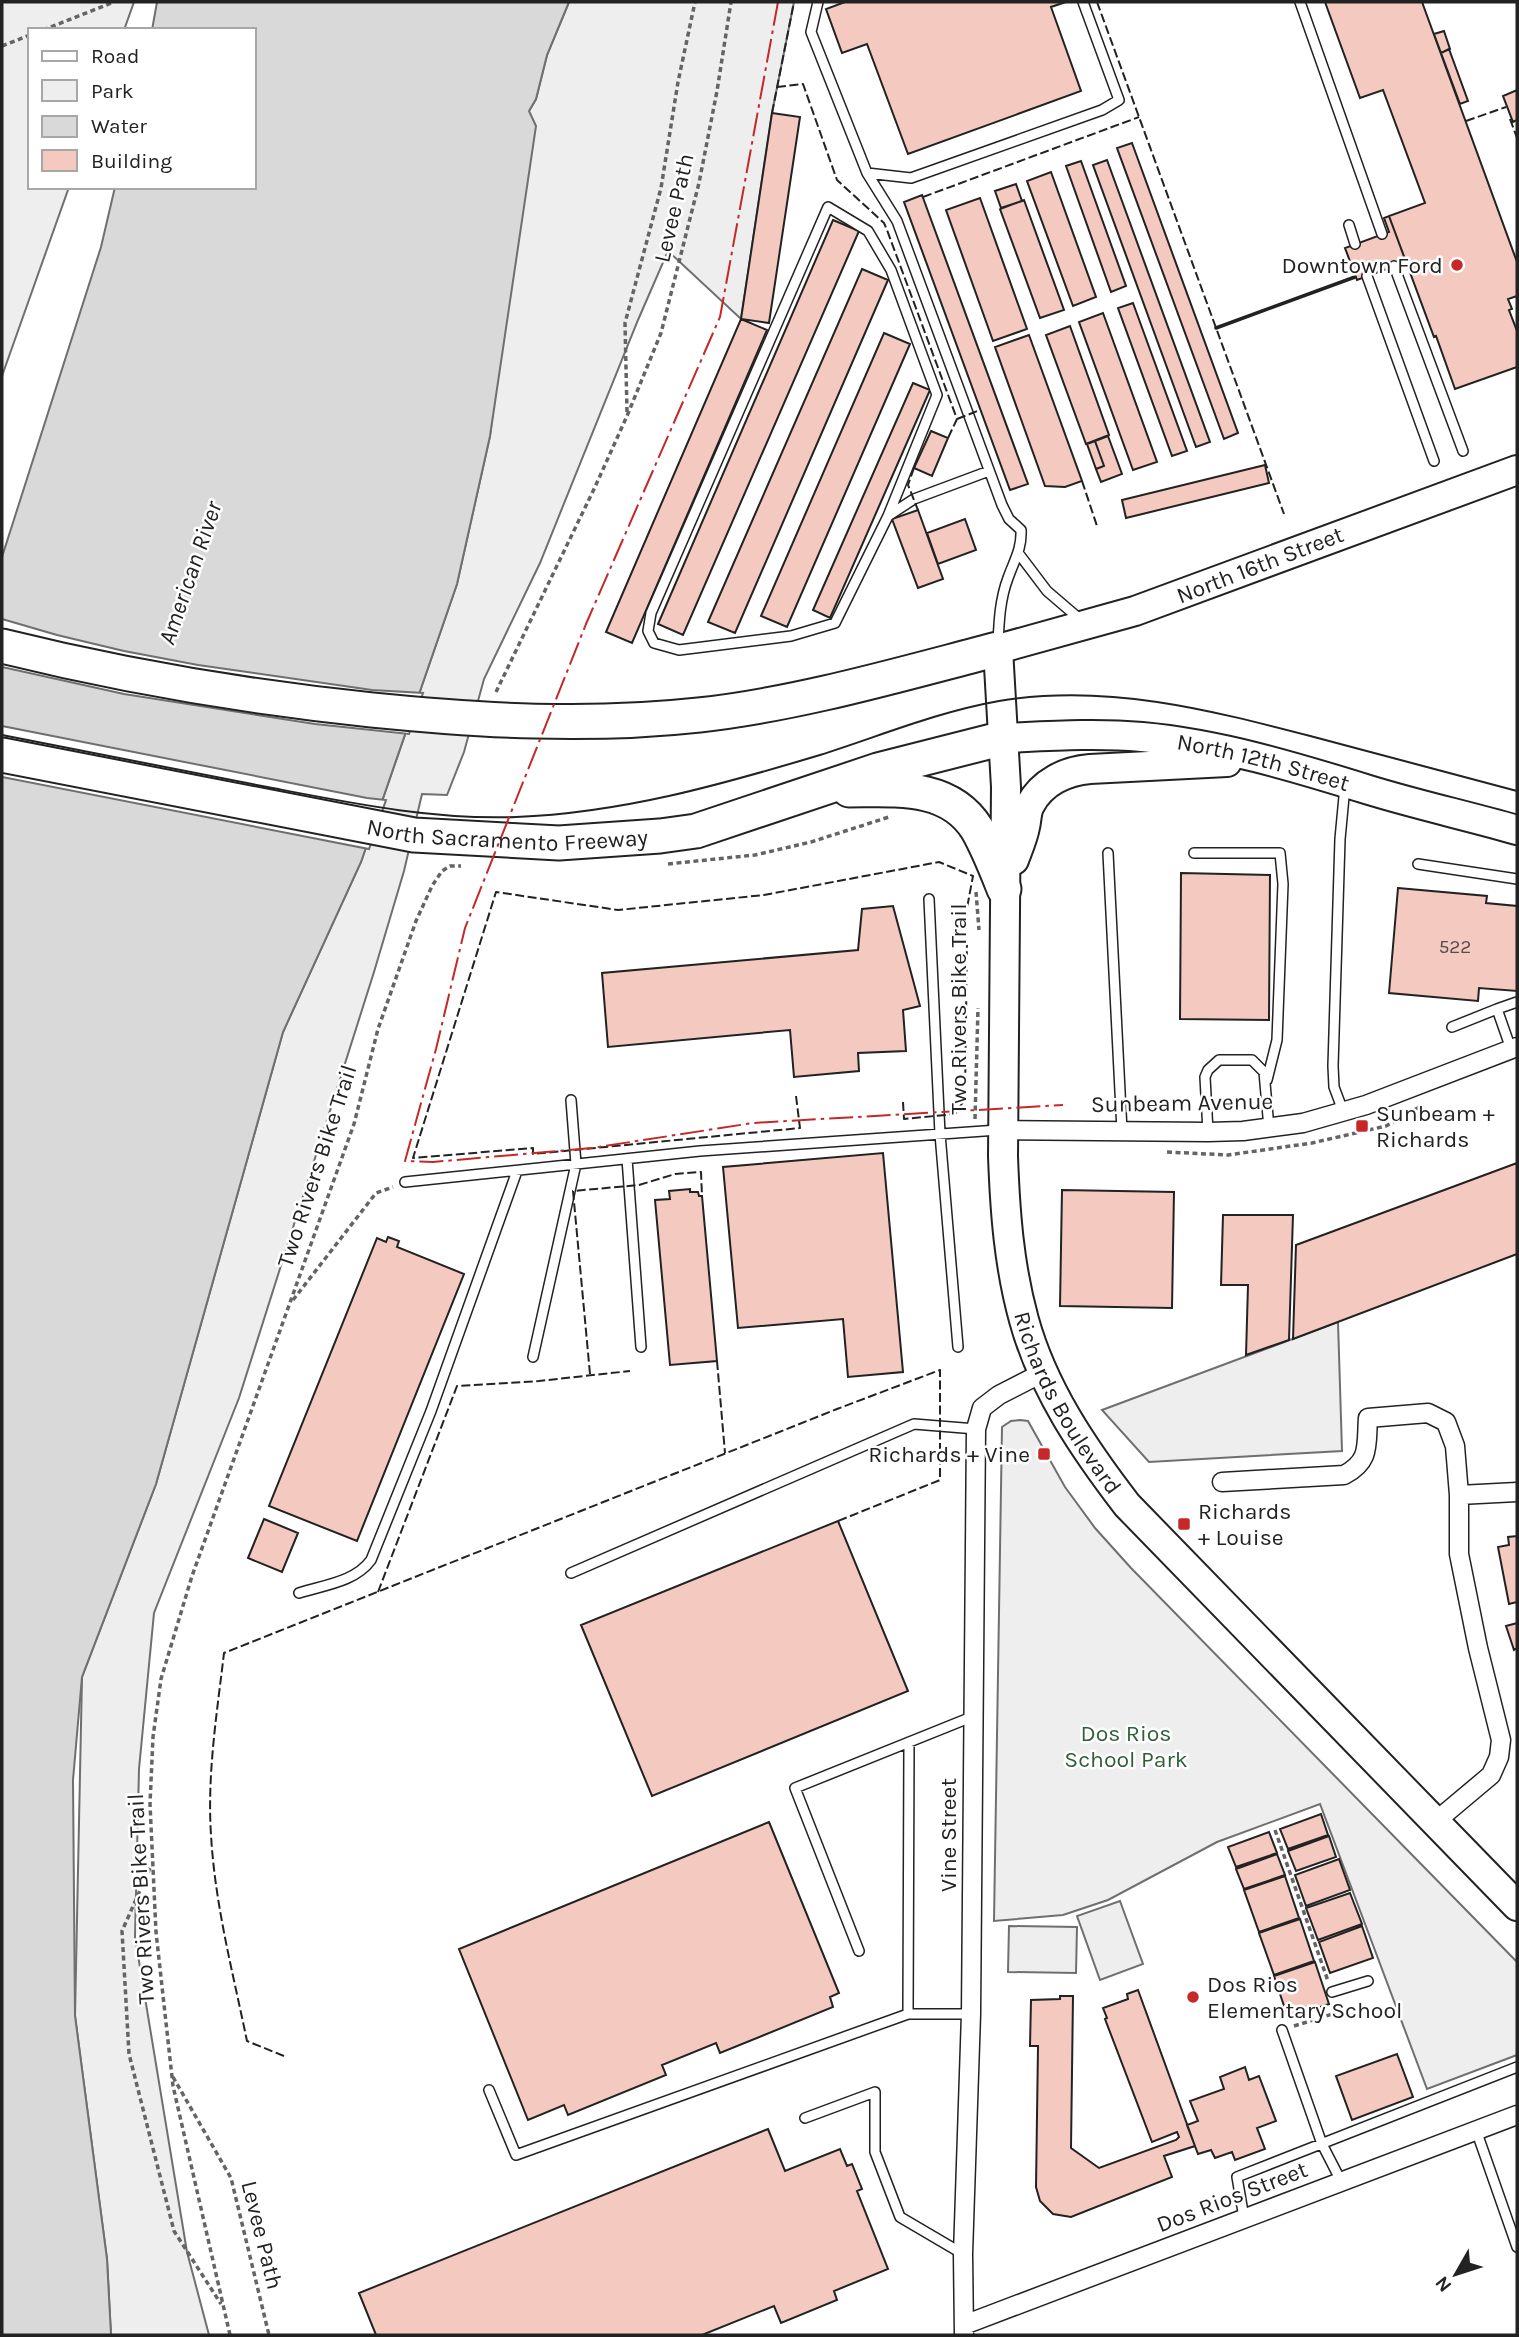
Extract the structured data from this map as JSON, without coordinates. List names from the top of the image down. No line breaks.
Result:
{"streets":{"highway":["North Sacramento Freeway"],"main road":["North 16th Street","North 12th Street","Richards Boulevard"],"street":["Sunbeam Avenue","Vine Street","Dos Rios Street"],"path":["Levee Path","Two Rivers Bike Trail"]},"crossings":[["Levee Path","Two Rivers Bike Trail"],["North 16th Street","Richards Boulevard"],["North 12th Street","North Sacramento Freeway"],["North 12th Street","Richards Boulevard"],["North Sacramento Freeway","Richards Boulevard"],["Two Rivers Bike Trail","Richards Boulevard"],["Sunbeam Avenue","Richards Boulevard"],["Richards Boulevard","Vine Street"],["Vine Street","Dos Rios Street"]],"water":["American River"],"parks":["Dos Rios School Park"],"places":{"other":["Downtown Ford","Dos Rios Elementary School"],"transit":["Sunbeam + Richards","Richards + Vine","Richards + Louise"]},"house_numbers":["522"],"legend":["Road","Park","Water","Building"],"north":"bottom left"}
